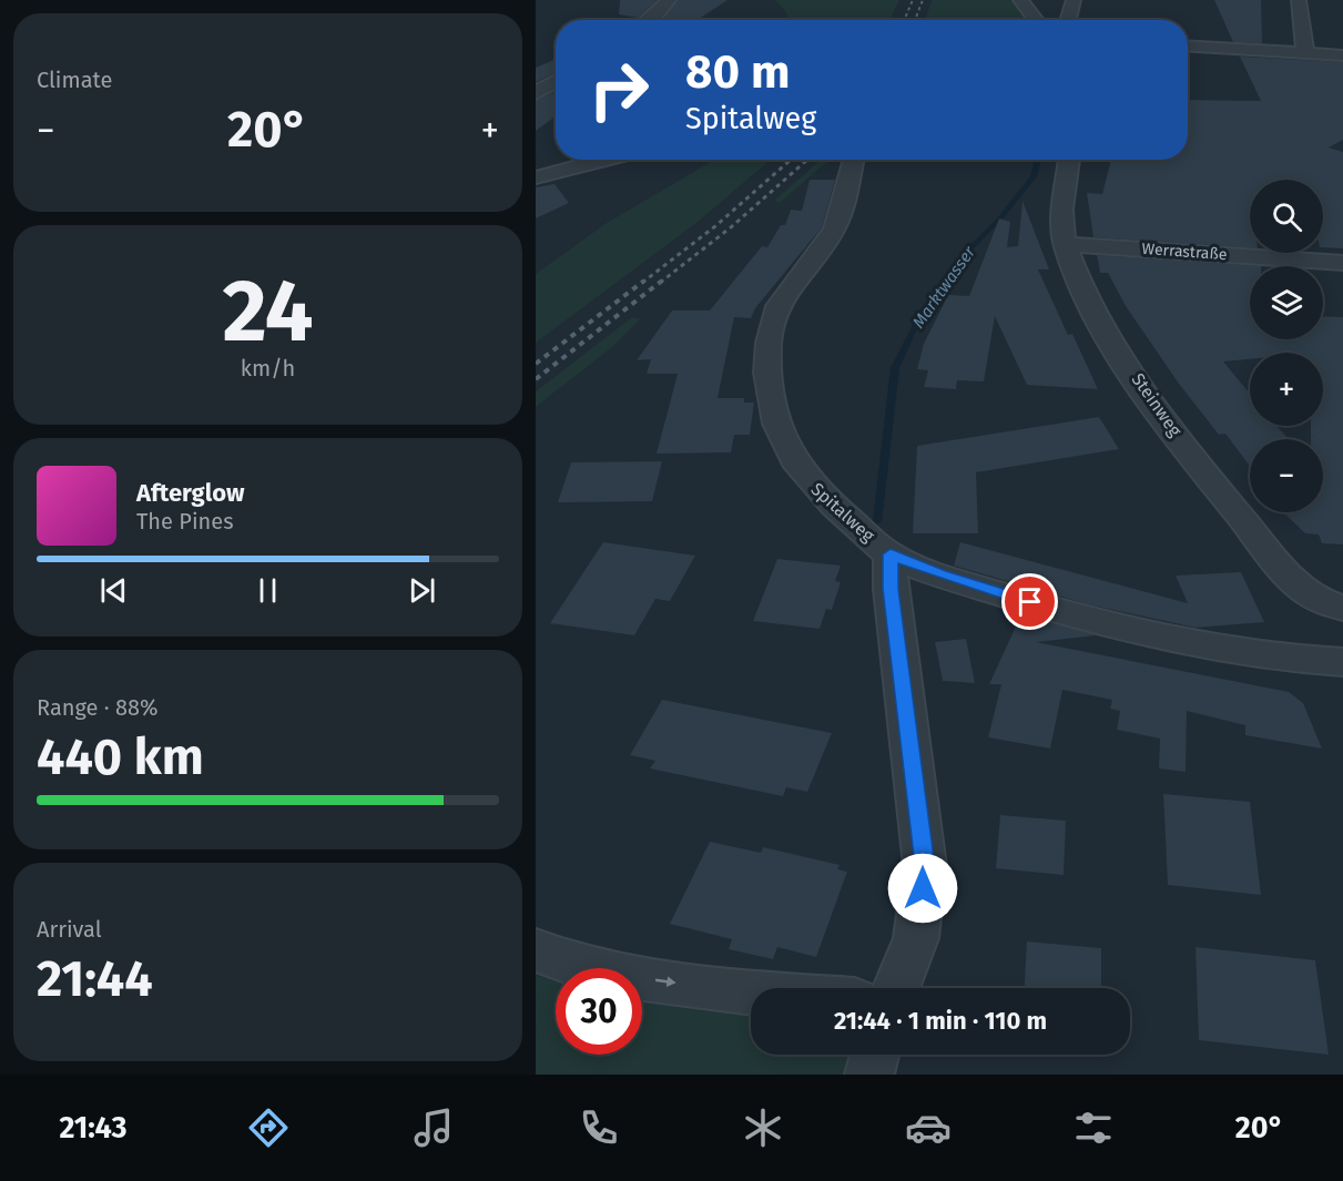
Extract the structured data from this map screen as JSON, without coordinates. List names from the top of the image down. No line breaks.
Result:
{"streets":{"street":["Werrastraße","Steinweg","Spitalweg"]},"crossings":[["Werrastraße","Steinweg"]],"water":["Marktwasser"],"page":{"tile":["Climate",["24","km/h"],["Range · 88%","440 km"],["Arrival","21:44"]],"turn":["80 m","Spitalweg"],"heat":["−","20°","+"],"map_buttons":["+","−"],"song":["Afterglow","The Pines"],"limit":"30","trip":"21:44 · 1 min · 110 m","tabs":["21:43","20°"]}}
